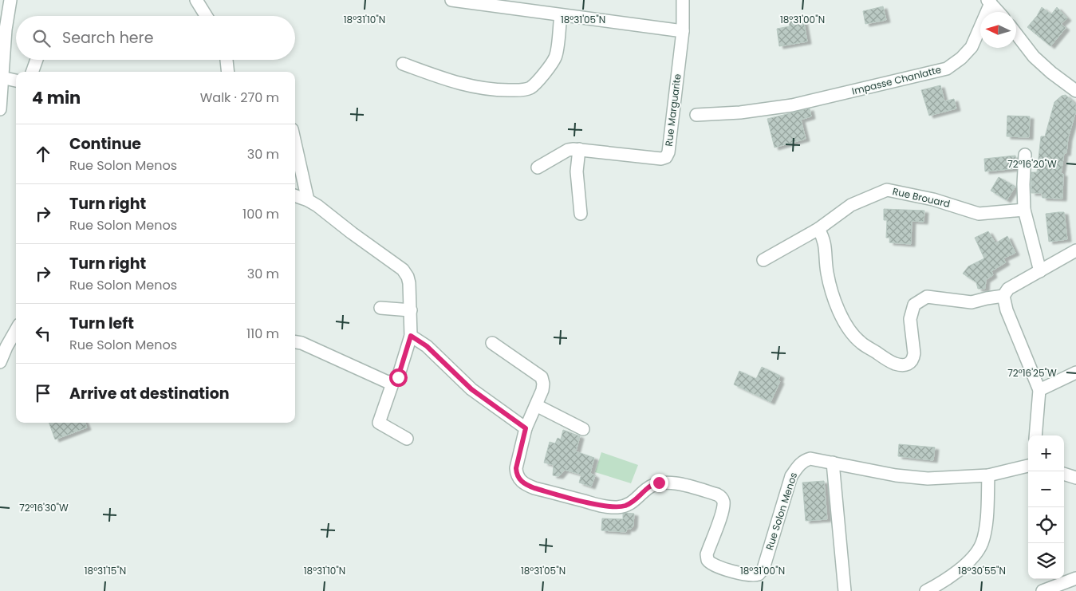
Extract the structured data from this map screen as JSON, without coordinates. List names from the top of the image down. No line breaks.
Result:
{"streets":{"street":["Impasse Chanlatte","Rue Marguarite","Rue Brouard","Rue Solon Menos"]},"north":"left","page":{"search":"Search here","heading":["4 min","Walk · 270 m"],"list":[["Continue","Rue Solon Menos","30 m"],["Turn right","Rue Solon Menos","100 m"],["Turn right","Rue Solon Menos","30 m"],["Turn left","Rue Solon Menos","110 m"],"Arrive at destination"],"map_buttons":["+","−"]},"coordinates":["18°31'10\"N","18°31'05\"N","18°31'00\"N","72°16'20\"W","72°16'25\"W","72°16'30\"W","18°31'15\"N","18°30'55\"N"]}
